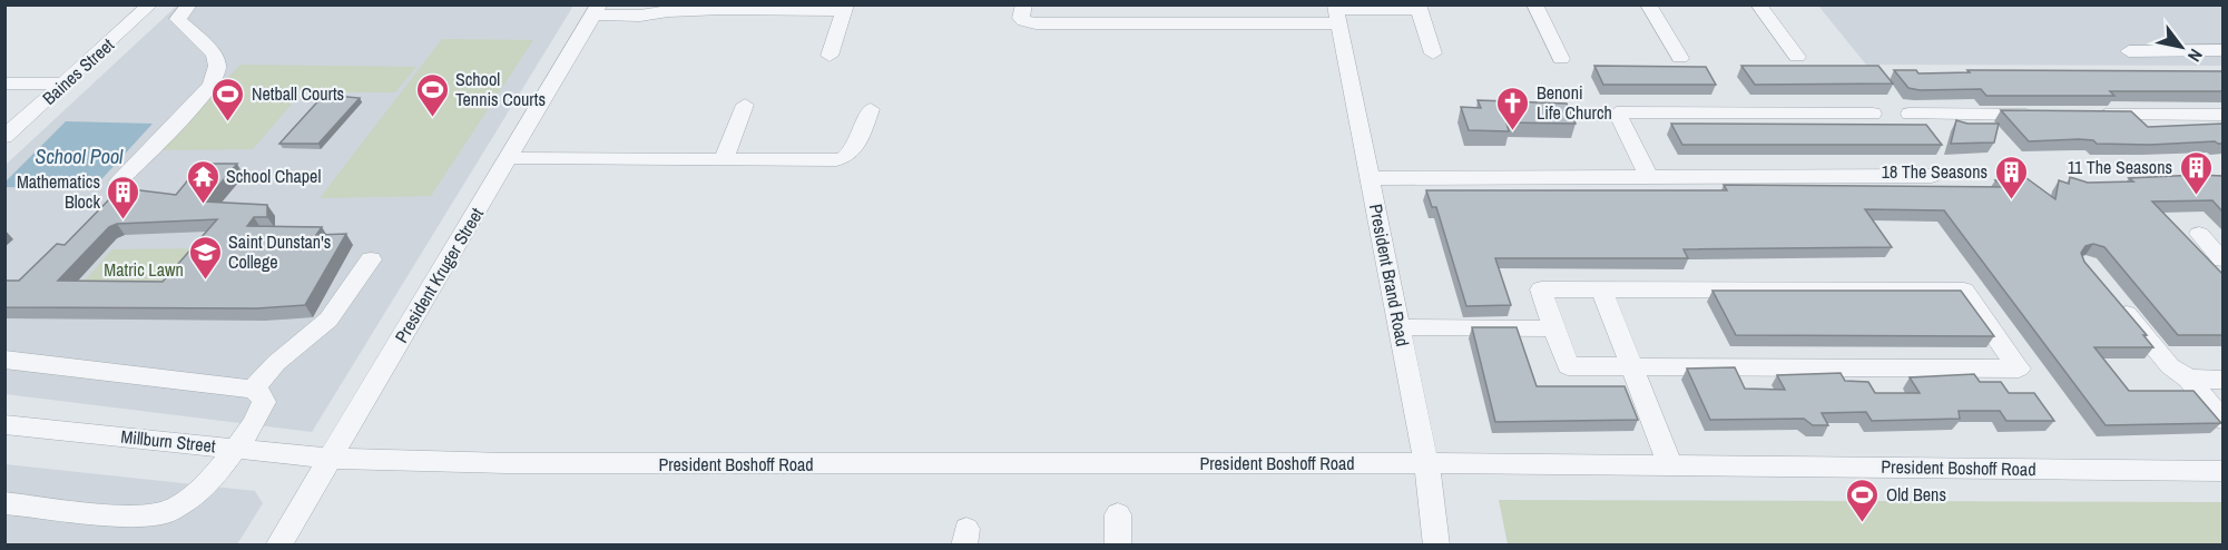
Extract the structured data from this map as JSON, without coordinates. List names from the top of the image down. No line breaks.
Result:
{"streets":{"street":["Baines Street","President Kruger Street","President Brand Road","Millburn Street","President Boshoff Road"]},"crossings":[["President Kruger Street","Millburn Street"],["President Kruger Street","President Boshoff Road"],["President Brand Road","President Boshoff Road"],["Millburn Street","President Boshoff Road"]],"water":["School Pool"],"parks":["Matric Lawn"],"places":{"sports":["School Tennis Courts","Netball Courts","Old Bens"],"church":["Benoni Life Church"],"building":["11 The Seasons","18 The Seasons","Mathematics Block"],"temple":["School Chapel"],"school or university":["Saint Dunstan's College"]},"north":"bottom right"}
